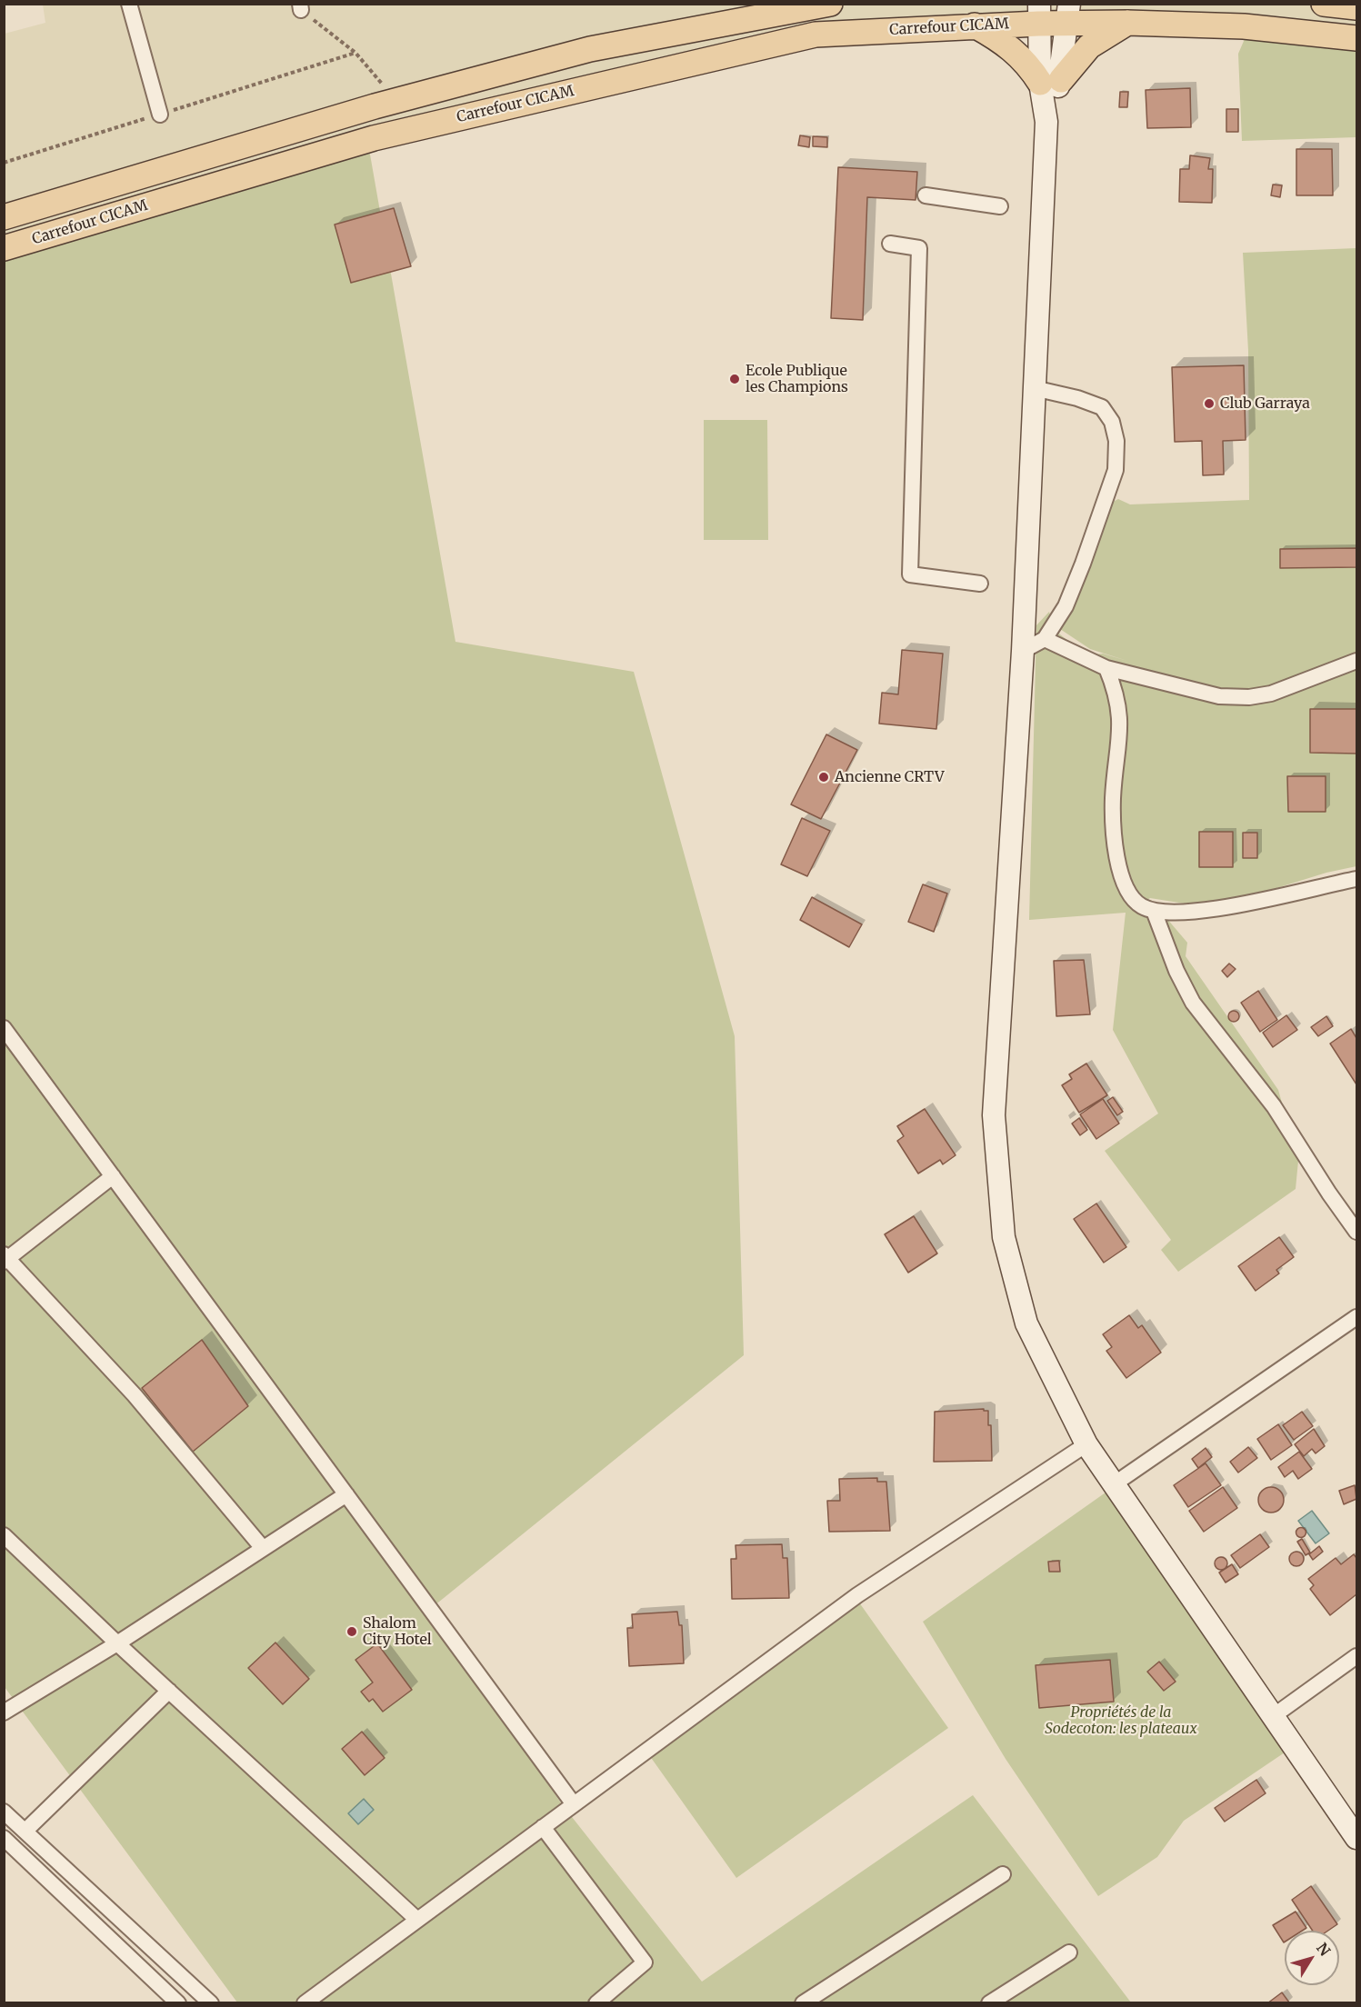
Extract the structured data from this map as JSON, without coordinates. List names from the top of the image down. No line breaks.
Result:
{"streets":{"main road":["Carrefour CICAM"]},"parks":["Propriétés de la Sodecoton: les plateaux"],"places":["Ecole Publique les Champions","Club Garraya","Ancienne CRTV","Shalom City Hotel"],"north":"top right"}
